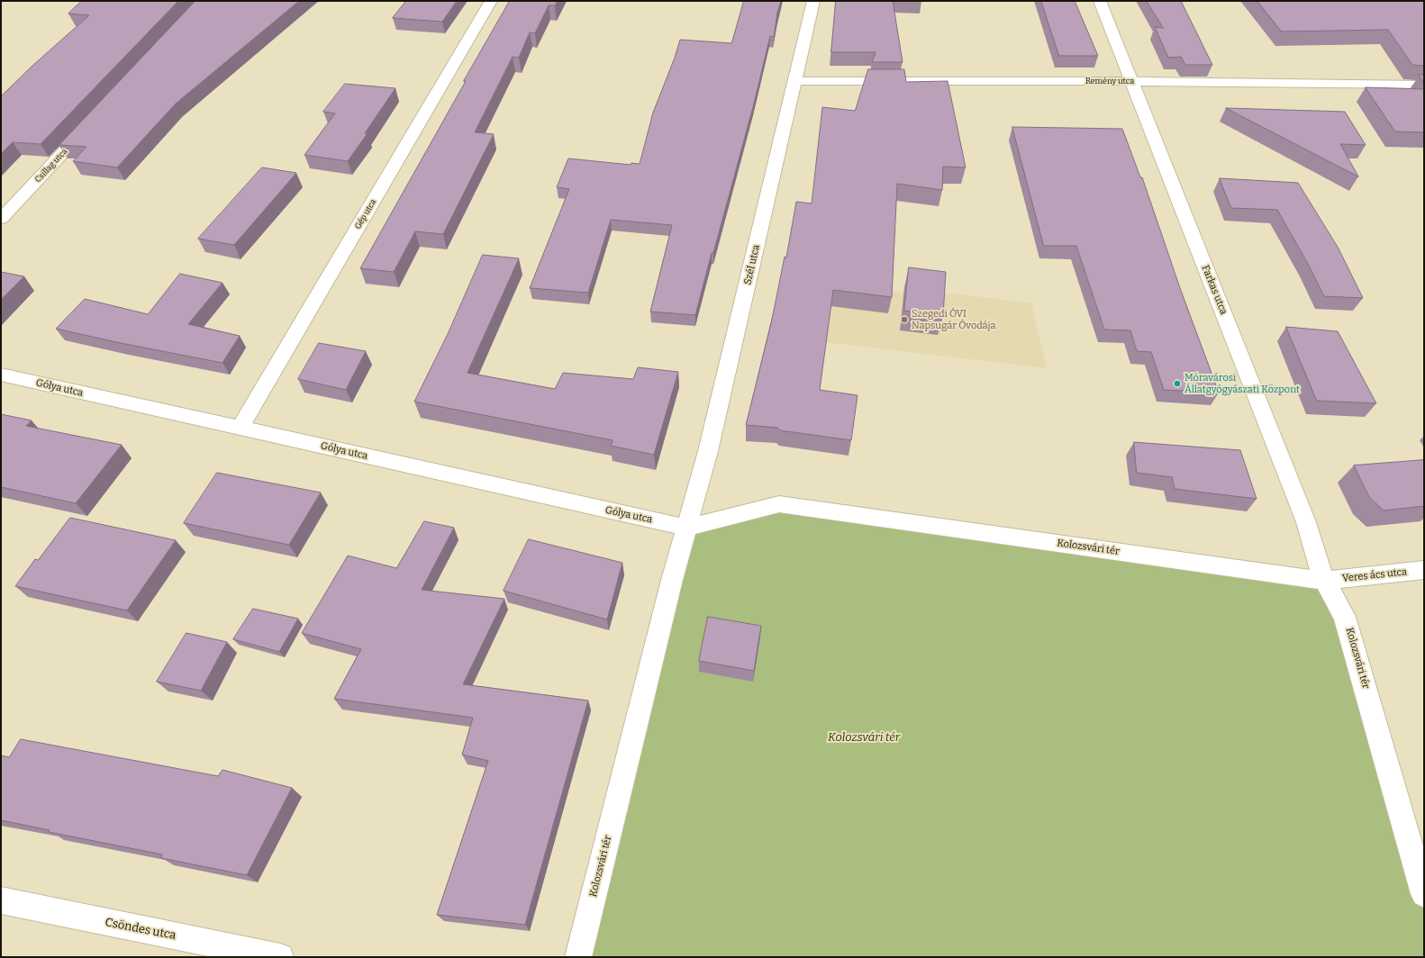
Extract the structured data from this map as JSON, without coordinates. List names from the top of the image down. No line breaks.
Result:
{"streets":{"street":["Remény utca","Csillag utca","Gép utca","Szél utca","Farkas utca","Gólya utca","Kolozsvári tér","Veres ács utca","Csöndes utca"]},"crossings":[["Remény utca","Szél utca"],["Remény utca","Farkas utca"],["Gép utca","Gólya utca"],["Szél utca","Gólya utca"],["Szél utca","Kolozsvári tér"],["Farkas utca","Kolozsvári tér"],["Farkas utca","Veres ács utca"],["Gólya utca","Kolozsvári tér"],["Kolozsvári tér","Veres ács utca"]],"parks":["Kolozsvári tér"],"places":["Szegedi ÓVI Napsugár Óvodája","Móravárosi Állatgyógyászati Központ"]}
